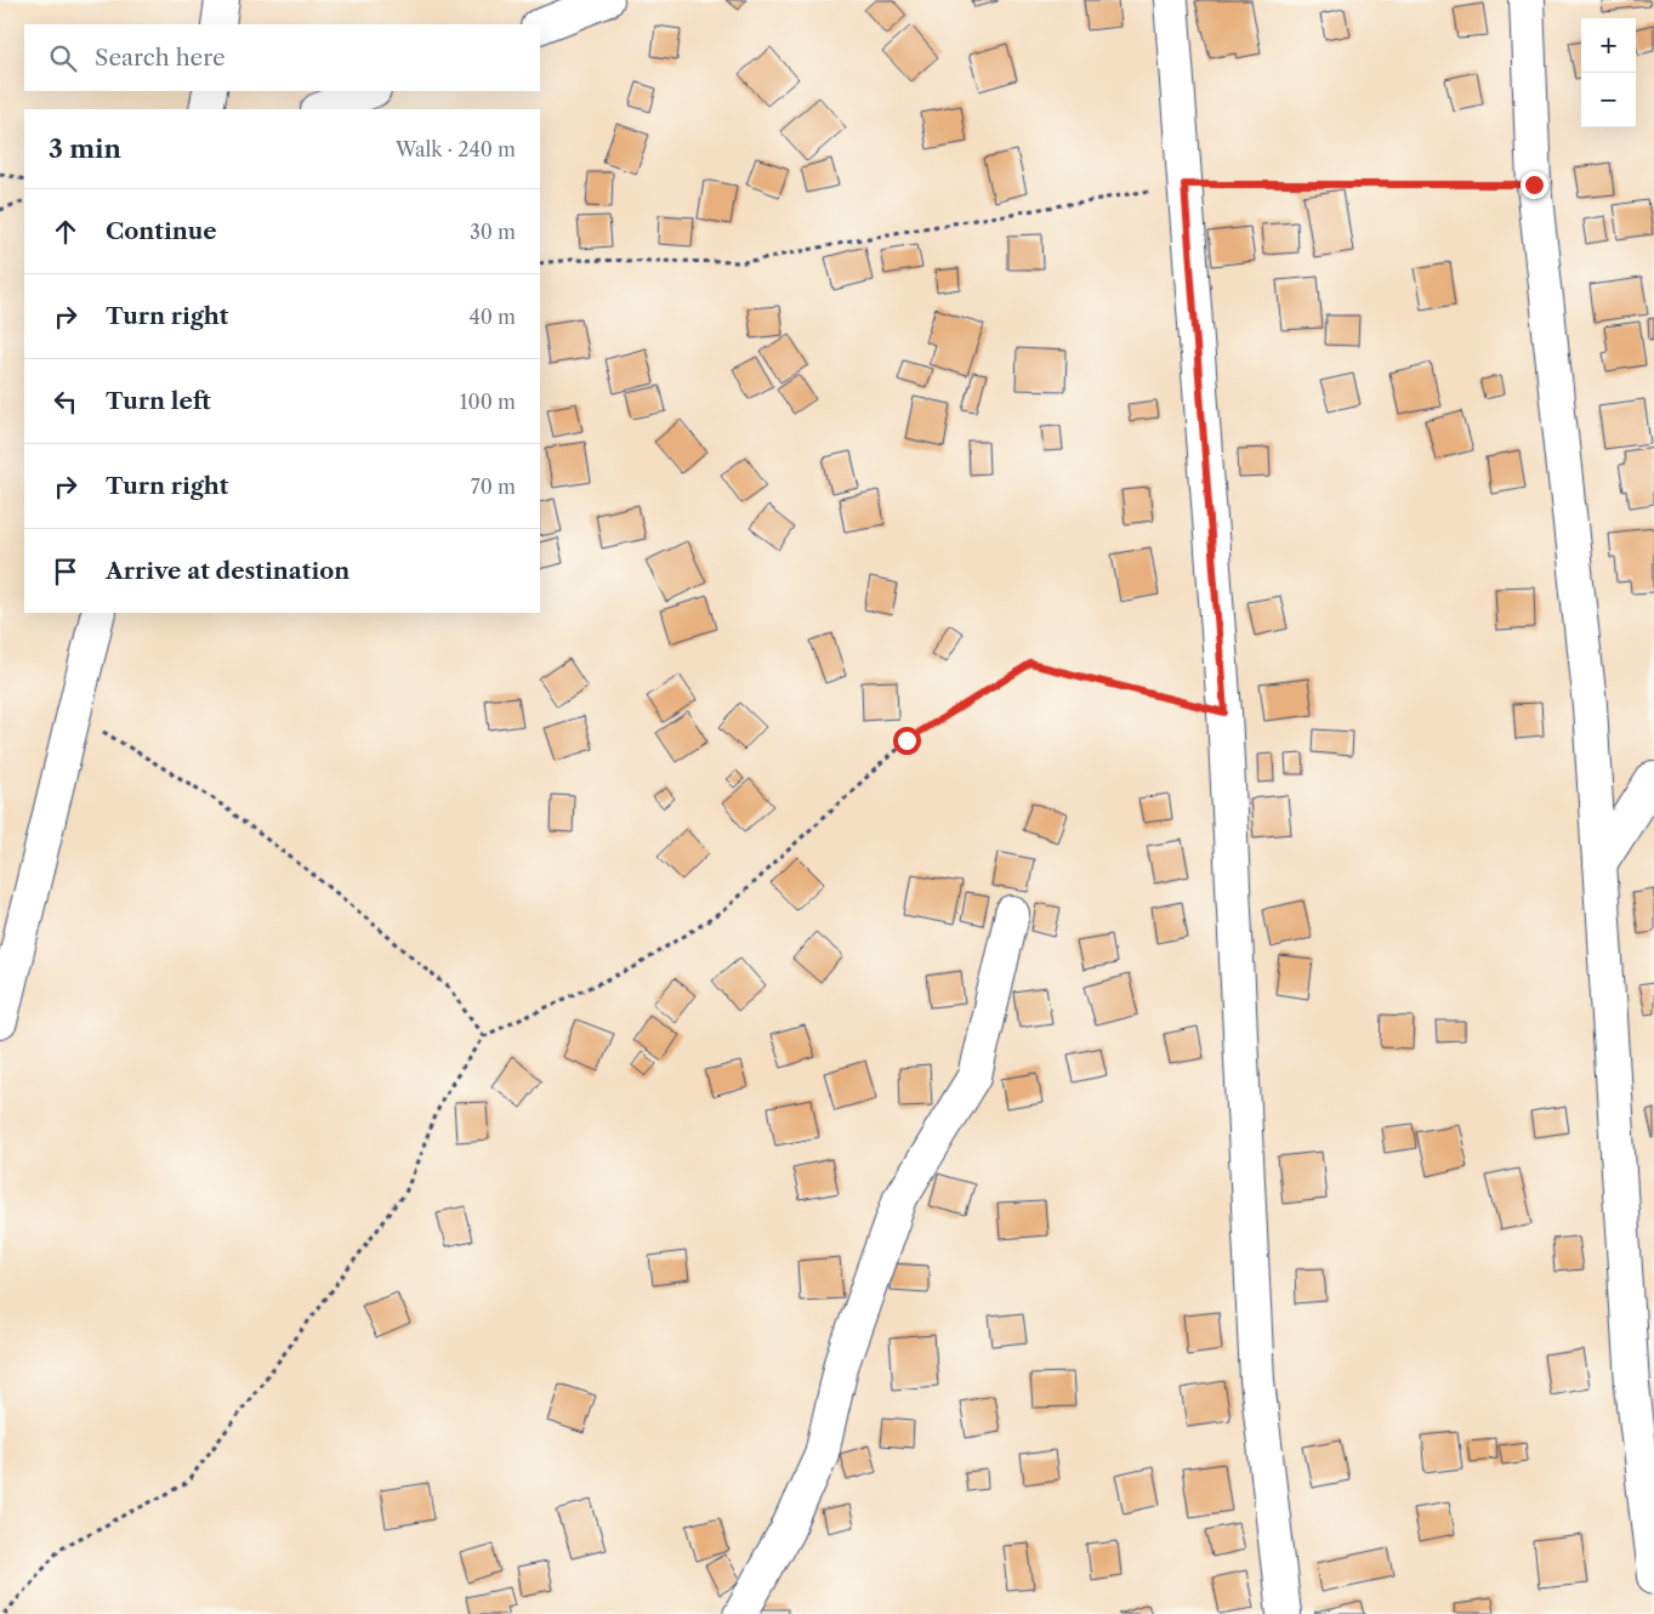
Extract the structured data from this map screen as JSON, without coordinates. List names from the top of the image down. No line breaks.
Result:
{"page":{"map_buttons":["+","−"],"search":"Search here","heading":["3 min","Walk · 240 m"],"list":[["Continue","30 m"],["Turn right","40 m"],["Turn left","100 m"],["Turn right","70 m"],"Arrive at destination"]}}
